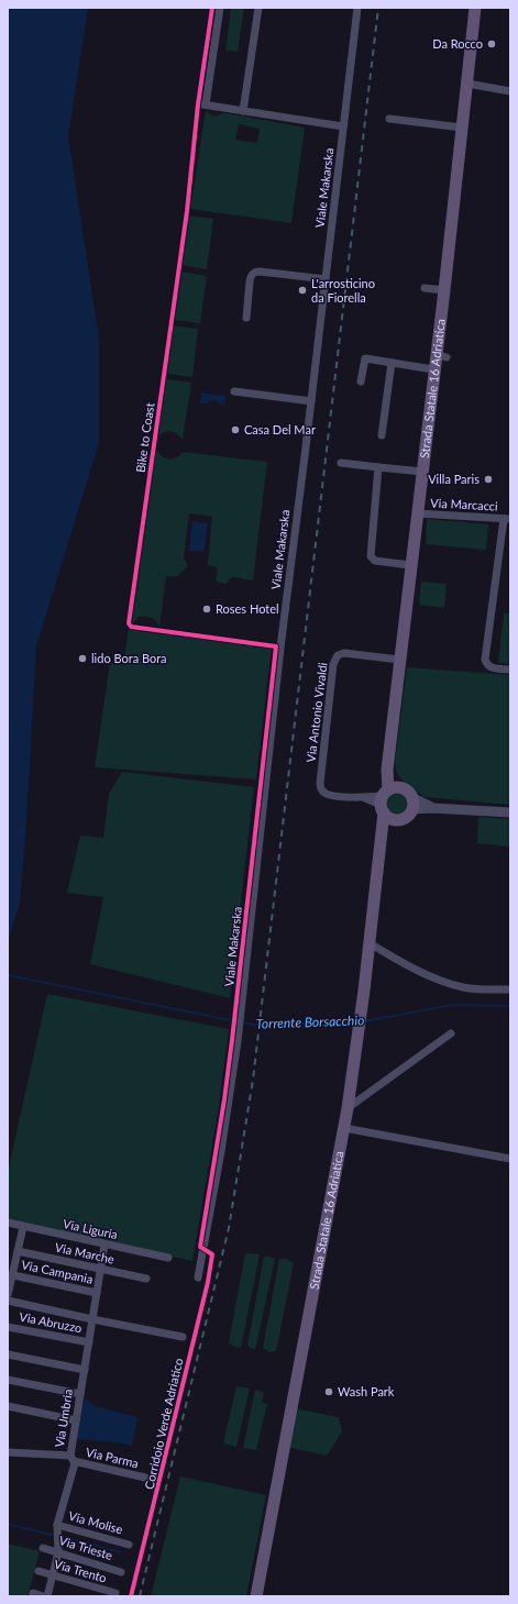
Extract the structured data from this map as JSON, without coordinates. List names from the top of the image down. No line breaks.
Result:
{"streets":{"main road":["Strada Statale 16 Adriatica"],"street":["Viale Makarska","Via Marcacci","Via Antonio Vivaldi","Via Liguria","Via Marche","Via Campania","Via Abruzzo","Via Umbria","Via Parma","Via Molise","Via Trieste","Via Trento"],"cycle path":["Bike to Coast"]},"crossings":[["Strada Statale 16 Adriatica","Via Marcacci"],["Strada Statale 16 Adriatica","Via Antonio Vivaldi"],["Via Liguria","Via Umbria"],["Via Marche","Via Umbria"],["Via Campania","Via Umbria"],["Via Abruzzo","Via Umbria"],["Via Umbria","Via Parma"],["Via Umbria","Via Molise"],["Via Umbria","Via Trieste"],["Via Umbria","Via Trento"]],"water":["Torrente Borsacchio"],"places":["Da Rocco","L'arrosticino da Fiorella","Casa Del Mar","Villa Paris","Roses Hotel","lido Bora Bora","Wash Park"]}
